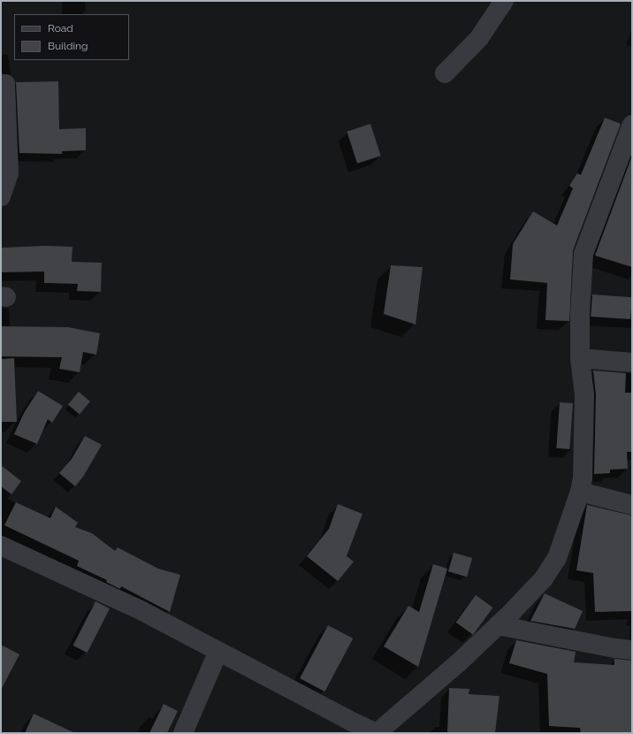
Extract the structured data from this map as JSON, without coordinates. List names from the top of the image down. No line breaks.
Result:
{"legend":["Road","Building"]}
